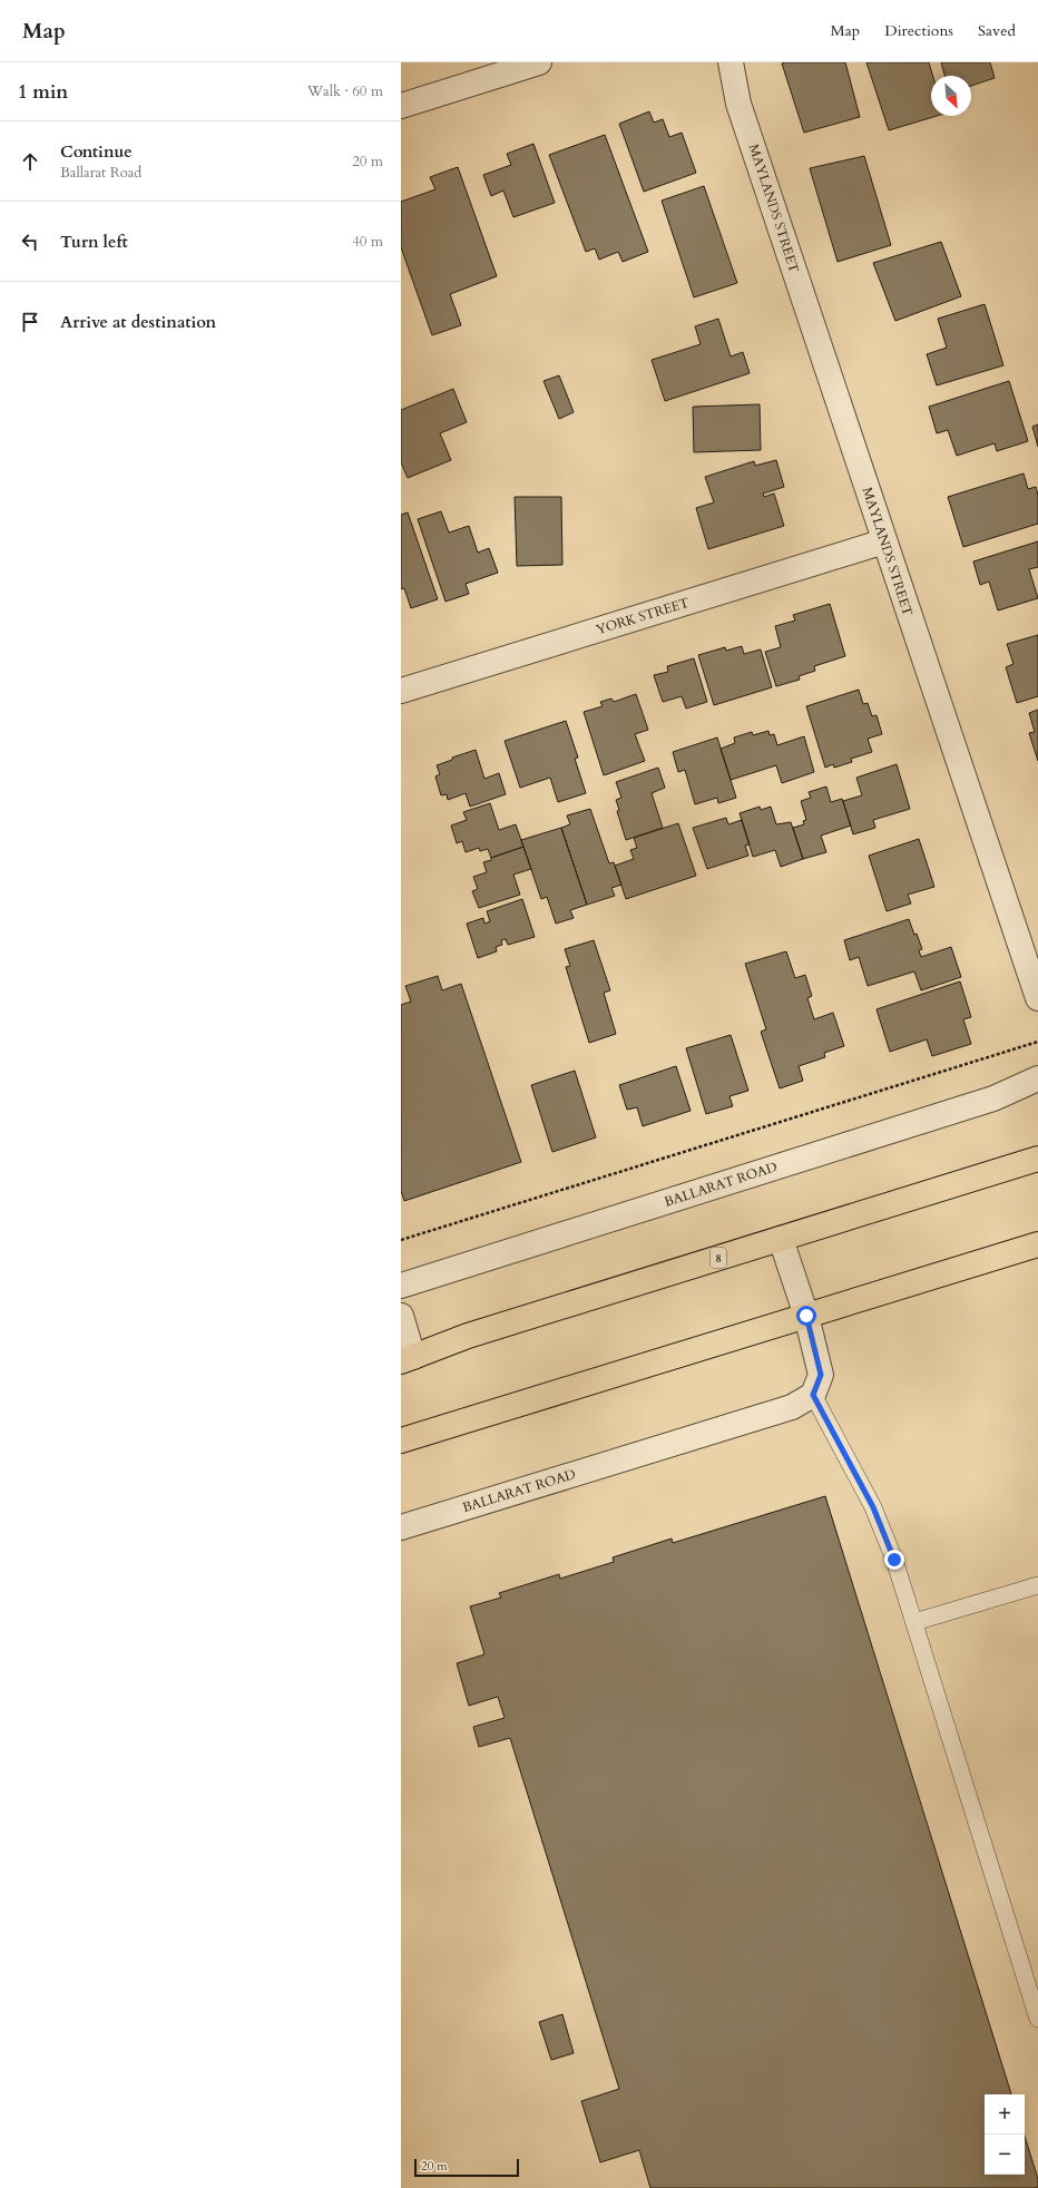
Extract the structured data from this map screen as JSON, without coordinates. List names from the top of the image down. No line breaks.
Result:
{"streets":{"highway":["8"],"street":["MAYLANDS STREET","YORK STREET","BALLARAT ROAD"]},"crossings":[["MAYLANDS STREET","YORK STREET"]],"scale_bar":"20 m","north":"bottom right","page":{"header":"Map","nav":["Map","Directions","Saved"],"heading":["1 min","Walk · 60 m"],"list":[["Continue","Ballarat Road","20 m"],["Turn left","40 m"],"Arrive at destination"],"map_buttons":["+","−"],"scale":"20 m"}}
